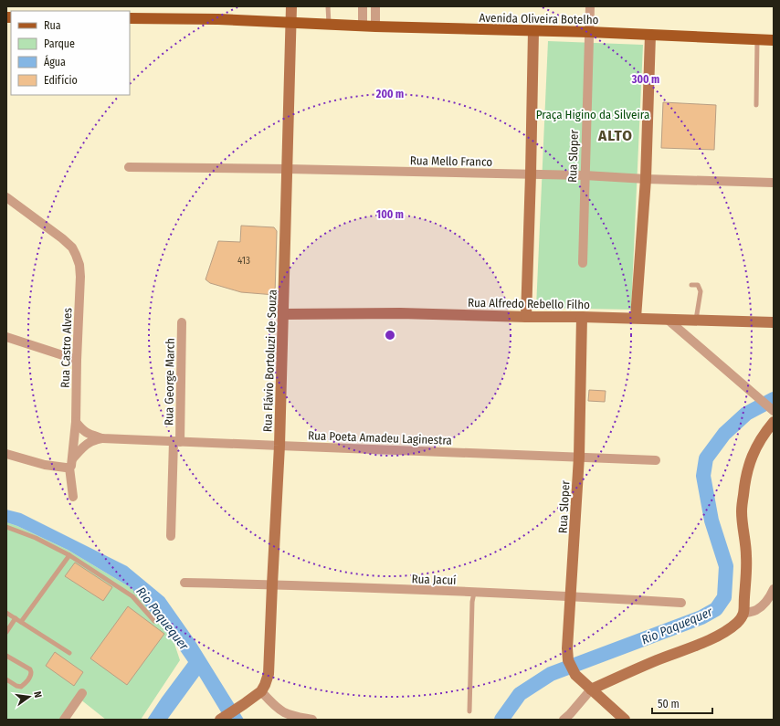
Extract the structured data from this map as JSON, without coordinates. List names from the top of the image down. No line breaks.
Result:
{"streets":{"main road":["Avenida Oliveira Botelho"],"street":["Rua Sloper","Rua Mello Franco","Rua Alfredo Rebello Filho","Rua Castro Alves","Rua Flávio Bortoluzi de Souza","Rua George March","Rua Poeta Amadeu Laginestra","Rua Jacuí"]},"crossings":[["Avenida Oliveira Botelho","Rua Sloper"],["Avenida Oliveira Botelho","Rua Flávio Bortoluzi de Souza"],["Rua Sloper","Rua Mello Franco"],["Rua Sloper","Rua Alfredo Rebello Filho"],["Rua Sloper","Rua Poeta Amadeu Laginestra"],["Rua Sloper","Rua Jacuí"],["Rua Mello Franco","Rua Flávio Bortoluzi de Souza"],["Rua Alfredo Rebello Filho","Rua Flávio Bortoluzi de Souza"],["Rua Castro Alves","Rua Poeta Amadeu Laginestra"],["Rua Flávio Bortoluzi de Souza","Rua Poeta Amadeu Laginestra"],["Rua Flávio Bortoluzi de Souza","Rua Jacuí"],["Rua George March","Rua Poeta Amadeu Laginestra"]],"districts":["ALTO"],"water":["Rio Paquequer"],"parks":["Praça Higino da Silveira"],"house_numbers":["413"],"legend":["Rua","Parque","Água","Edifício"],"scale_bar":"50 m","north":"right","rings":["300 m","200 m","100 m"]}
